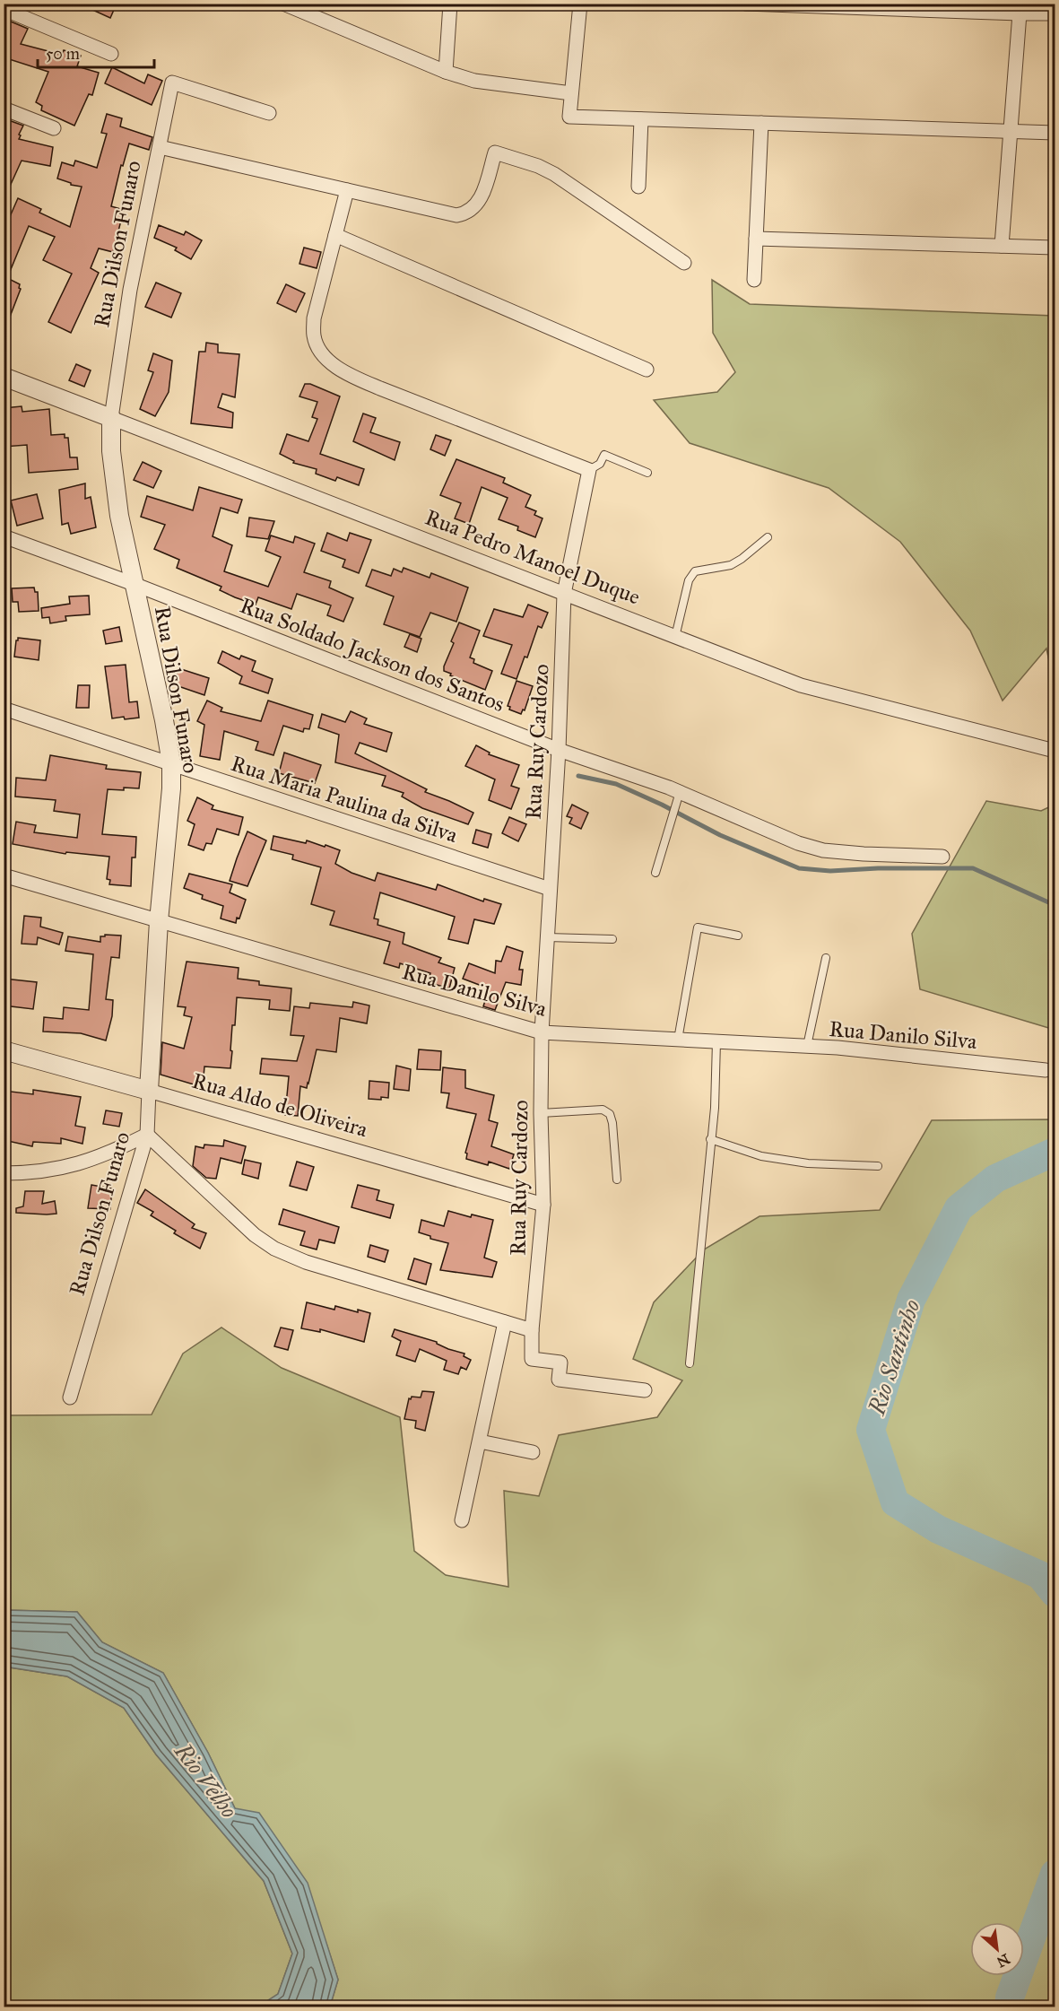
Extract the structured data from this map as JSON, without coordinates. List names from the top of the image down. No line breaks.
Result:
{"streets":{"street":["Rua Dilson Funaro","Rua Pedro Manoel Duque","Rua Soldado Jackson dos Santos","Rua Ruy Cardozo","Rua Maria Paulina da Silva","Rua Danilo Silva","Rua Aldo de Oliveira"]},"crossings":[["Rua Dilson Funaro","Rua Pedro Manoel Duque"],["Rua Dilson Funaro","Rua Soldado Jackson dos Santos"],["Rua Dilson Funaro","Rua Maria Paulina da Silva"],["Rua Dilson Funaro","Rua Danilo Silva"],["Rua Dilson Funaro","Rua Aldo de Oliveira"],["Rua Pedro Manoel Duque","Rua Ruy Cardozo"],["Rua Soldado Jackson dos Santos","Rua Ruy Cardozo"],["Rua Ruy Cardozo","Rua Maria Paulina da Silva"],["Rua Ruy Cardozo","Rua Danilo Silva"],["Rua Ruy Cardozo","Rua Aldo de Oliveira"]],"water":["Rio Santinho","Rio Velho"],"scale_bar":"50 m","north":"bottom right"}
